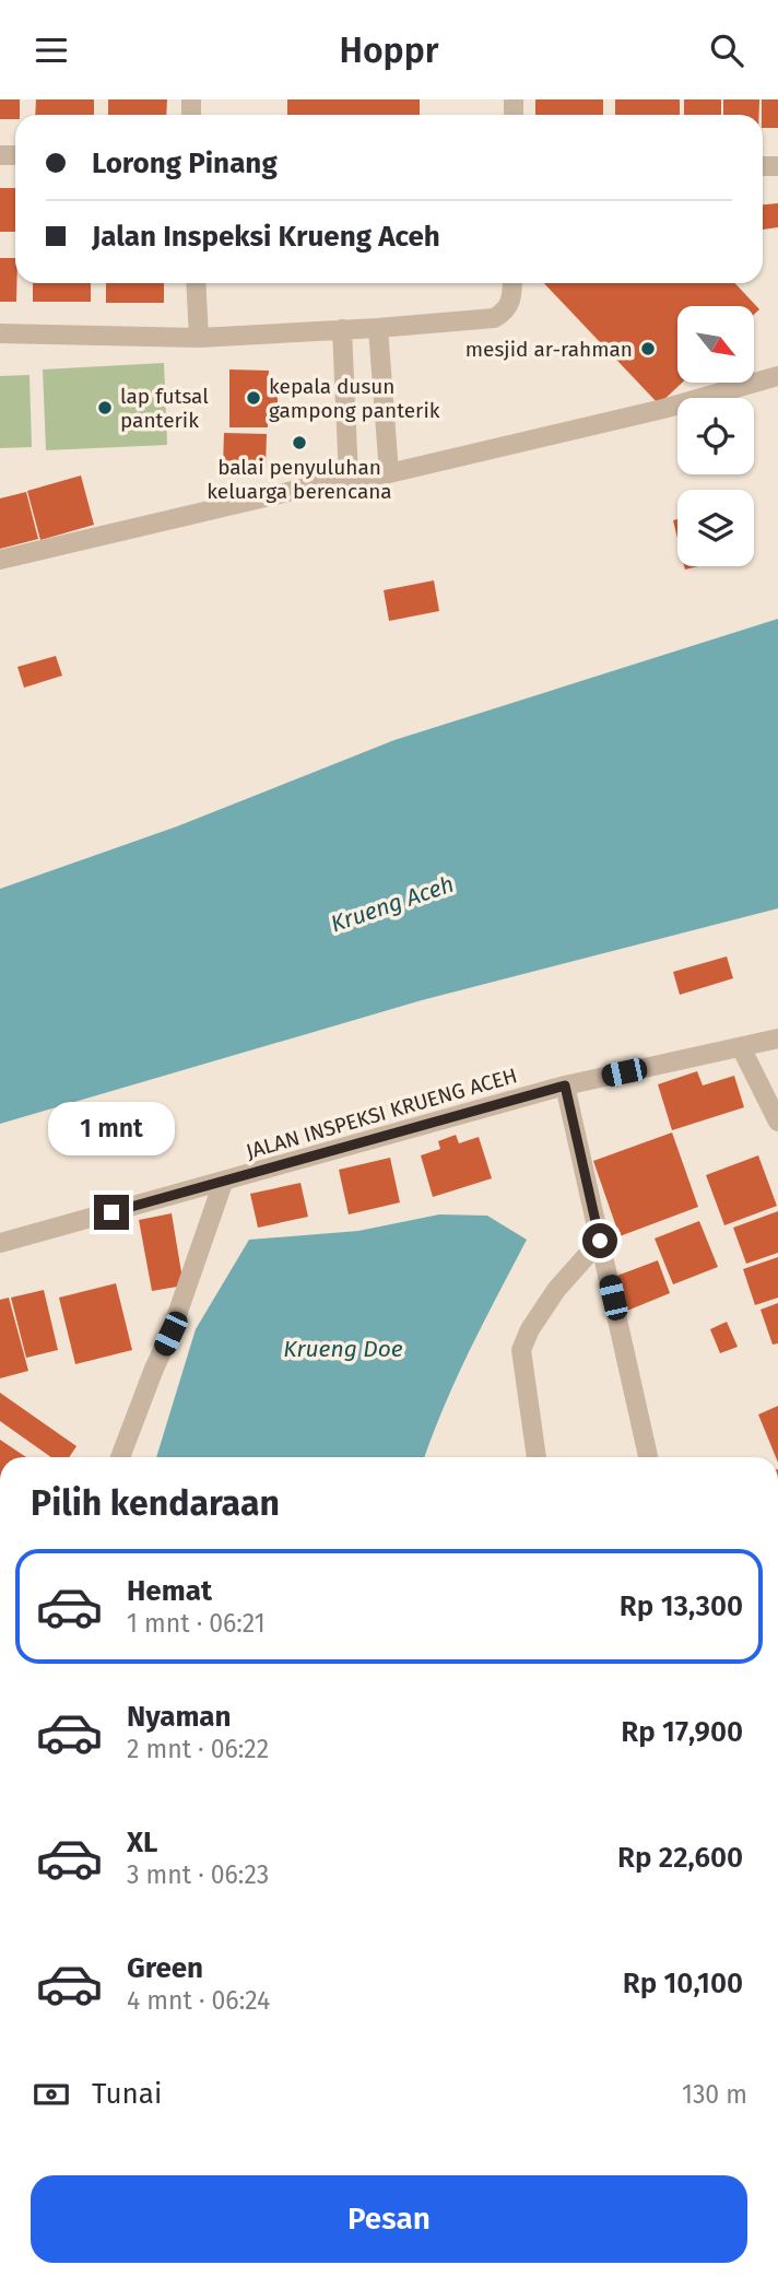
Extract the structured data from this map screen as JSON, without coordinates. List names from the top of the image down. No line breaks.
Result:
{"streets":{"street":["JALAN INSPEKSI KRUENG ACEH"]},"water":["Krueng Aceh","Krueng Doe"],"places":["mesjid ar-rahman","kepala dusun gampong panterik","lap futsal panterik","balai penyuluhan keluarga berencana"],"north":"bottom right","page":{"header":"Hoppr","banner":["Lorong Pinang","Jalan Inspeksi Krueng Aceh"],"bubble":"1 mnt","heading":"Pilih kendaraan","list":[{"name":"Hemat","note":"1 mnt · 06:21","value":"Rp 13,300"},{"name":"Nyaman","note":"2 mnt · 06:22","value":"Rp 17,900"},{"name":"XL","note":"3 mnt · 06:23","value":"Rp 22,600"},{"name":"Green","note":"4 mnt · 06:24","value":"Rp 10,100"}],"pay":["Tunai","130 m"],"buttons":"Pesan"}}
